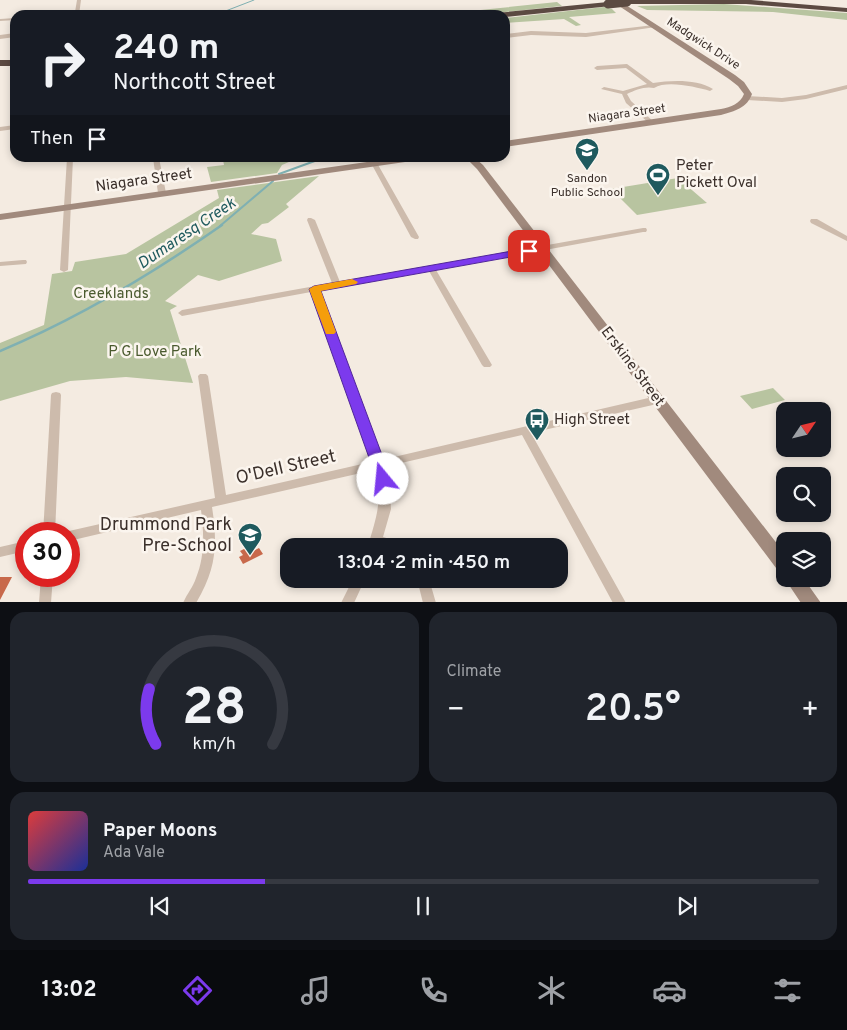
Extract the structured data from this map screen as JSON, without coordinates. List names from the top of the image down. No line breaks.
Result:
{"streets":{"street":["Madgwick Drive","Niagara Street","Erskine Street","O'Dell Street"]},"crossings":[["Madgwick Drive","Niagara Street"],["Erskine Street","O'Dell Street"]],"water":["Dumaresq Creek"],"parks":["Creeklands","P G Love Park"],"places":{"school or university":["Sandon Public School","Drummond Park Pre-School"],"sports":["Peter Pickett Oval"],"bus stop":["High Street"]},"north":"top right","page":{"turn":["240 m","Northcott Street"],"then":"Then","limit":"30","trip":"13:04 · 2 min · 450 m","tile":"Climate","heat":["−","20.5°","+"],"song":["Paper Moons","Ada Vale"],"tabs":"13:02","gauge":["28","km/h"]}}
